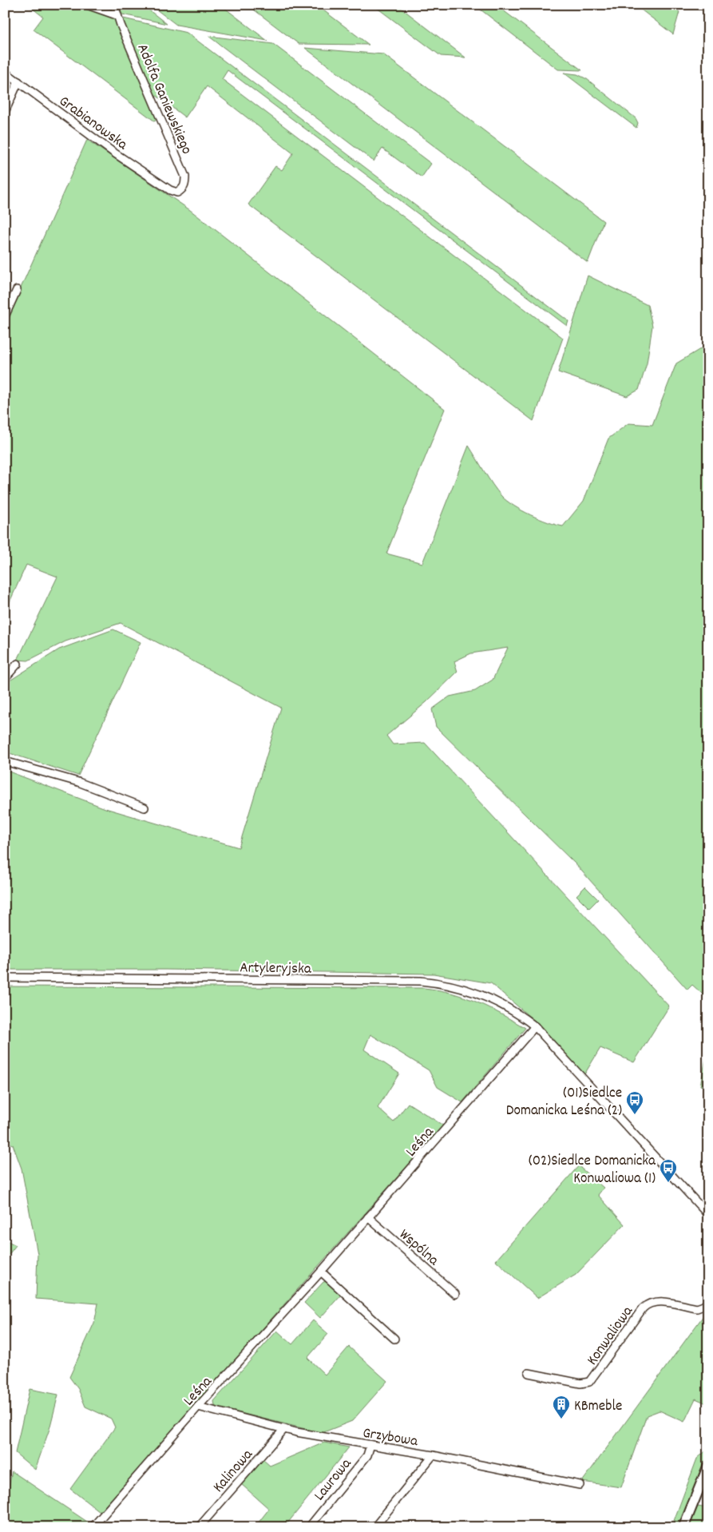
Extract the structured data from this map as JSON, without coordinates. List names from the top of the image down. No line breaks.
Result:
{"streets":{"street":["Adolfa Ganiewskiego","Grabianowska","Artyleryjska","Leśna","Wspólna","Konwaliowa","Grzybowa","Kalinowa","Laurowa"]},"crossings":[["Adolfa Ganiewskiego","Grabianowska"],["Artyleryjska","Leśna"],["Leśna","Wspólna"],["Leśna","Grzybowa"],["Grzybowa","Kalinowa"],["Grzybowa","Laurowa"]],"places":{"bus stop":["(01)Siedlce Domanicka Leśna (2)","(02)Siedlce Domanicka Konwaliowa (1)"],"building":["KBmeble"]}}
